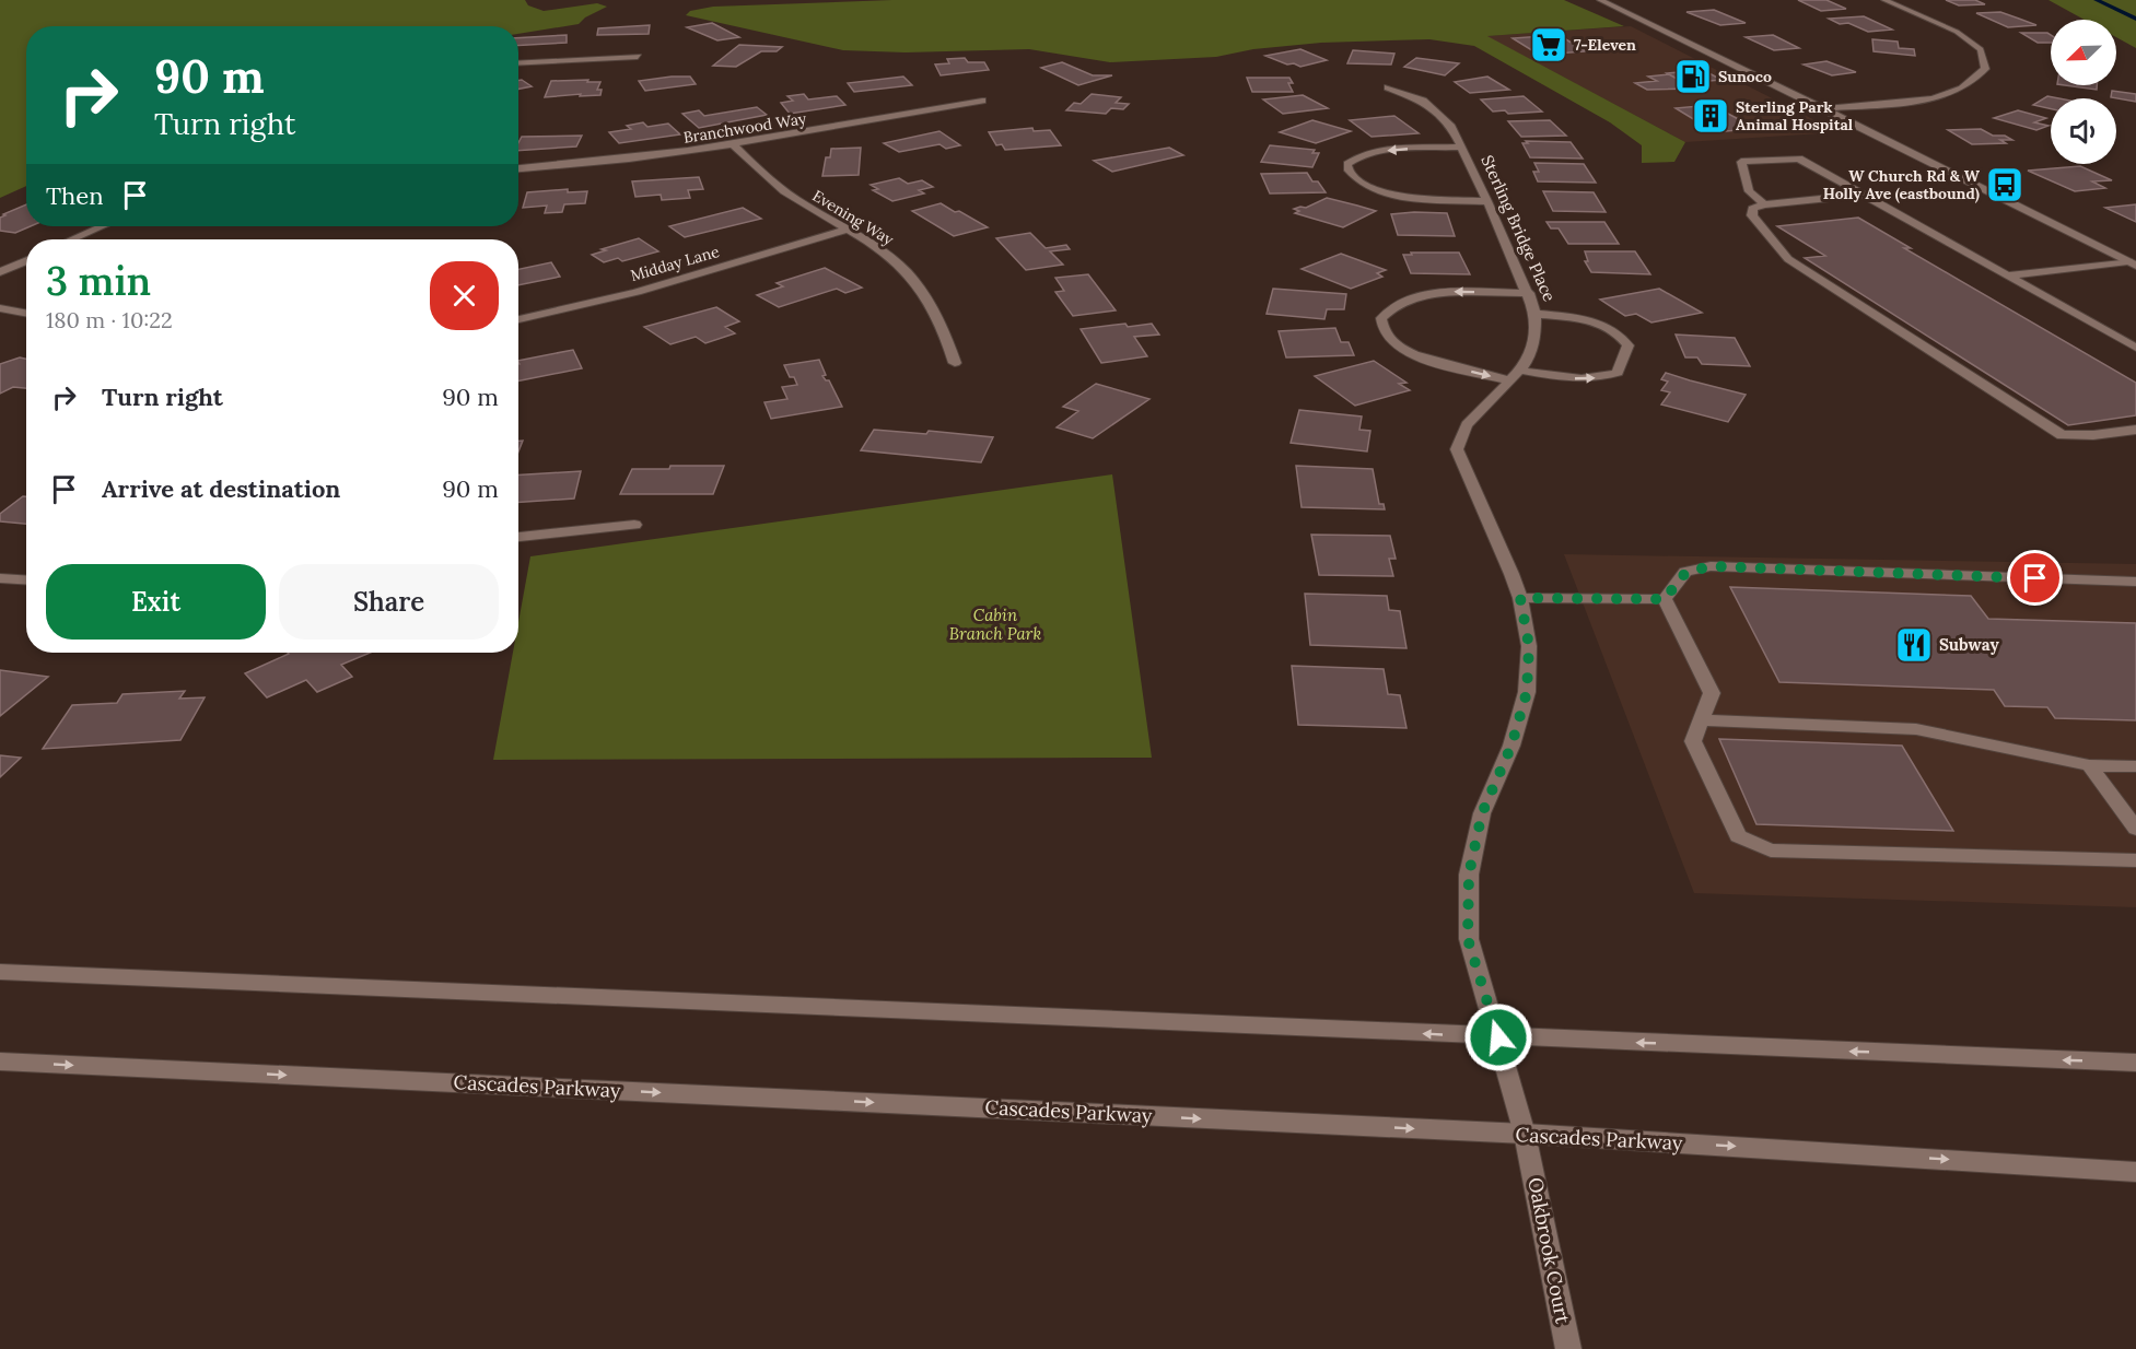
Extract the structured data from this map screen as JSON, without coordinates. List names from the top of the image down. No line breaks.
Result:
{"streets":{"street":["Branchwood Way","Evening Way","Sterling Bridge Place","Midday Lane","Cascades Parkway","Oakbrook Court"]},"crossings":[["Branchwood Way","Evening Way"],["Evening Way","Midday Lane"],["Sterling Bridge Place","Oakbrook Court"],["Cascades Parkway","Oakbrook Court"]],"parks":["Cabin Branch Park"],"places":{"supermarket":["7-Eleven"],"fuel station":["Sunoco"],"building":["Sterling Park Animal Hospital"],"bus stop":["W Church Rd & W Holly Ave (eastbound)"],"restaurant":["Subway"]},"north":"bottom left","page":{"turn":["90 m","Turn right"],"then":"Then","heading":["3 min","180 m · 10:22"],"list":[{"name":"Turn right","value":"90 m"},{"name":"Arrive at destination","value":"90 m"}],"buttons":["Exit","Share"]}}
